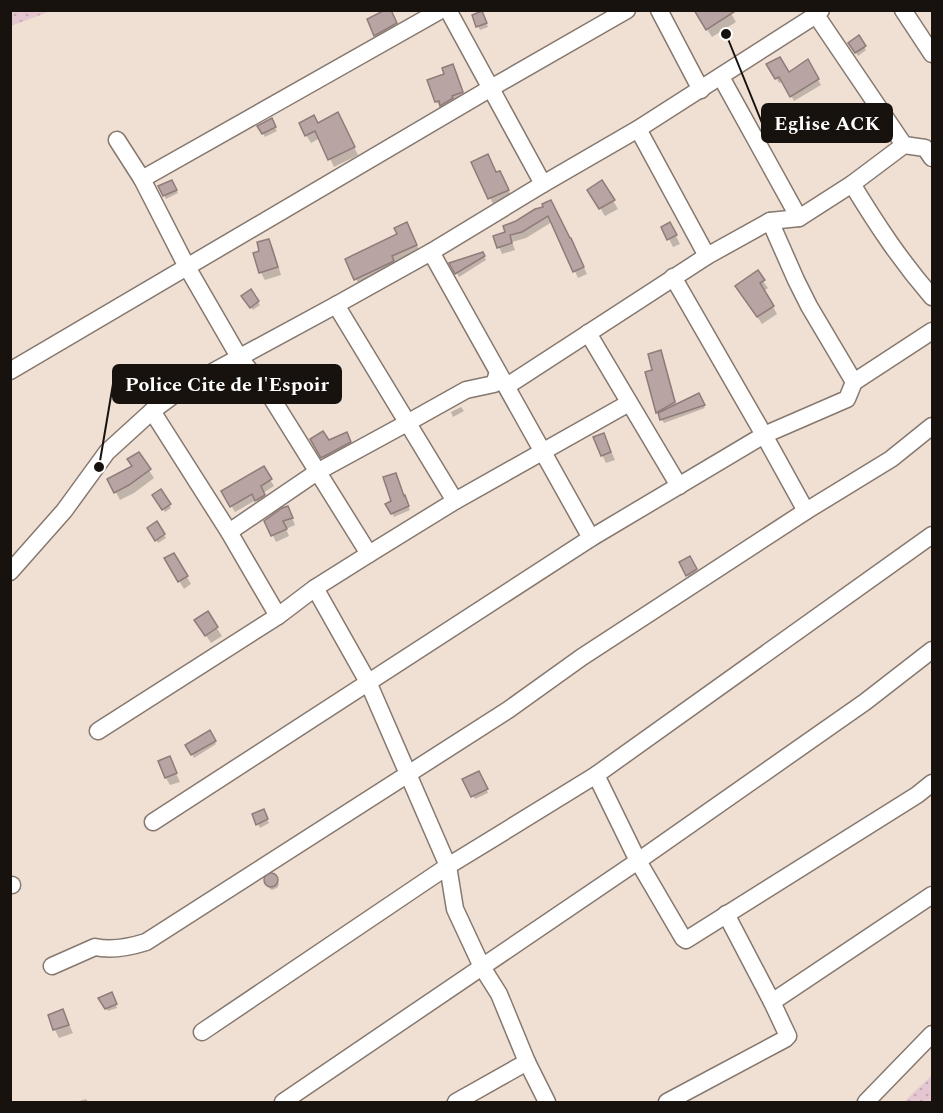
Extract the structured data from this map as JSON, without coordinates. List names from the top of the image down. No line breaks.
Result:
{"places":["Eglise ACK","Police Cite de l'Espoir"]}
